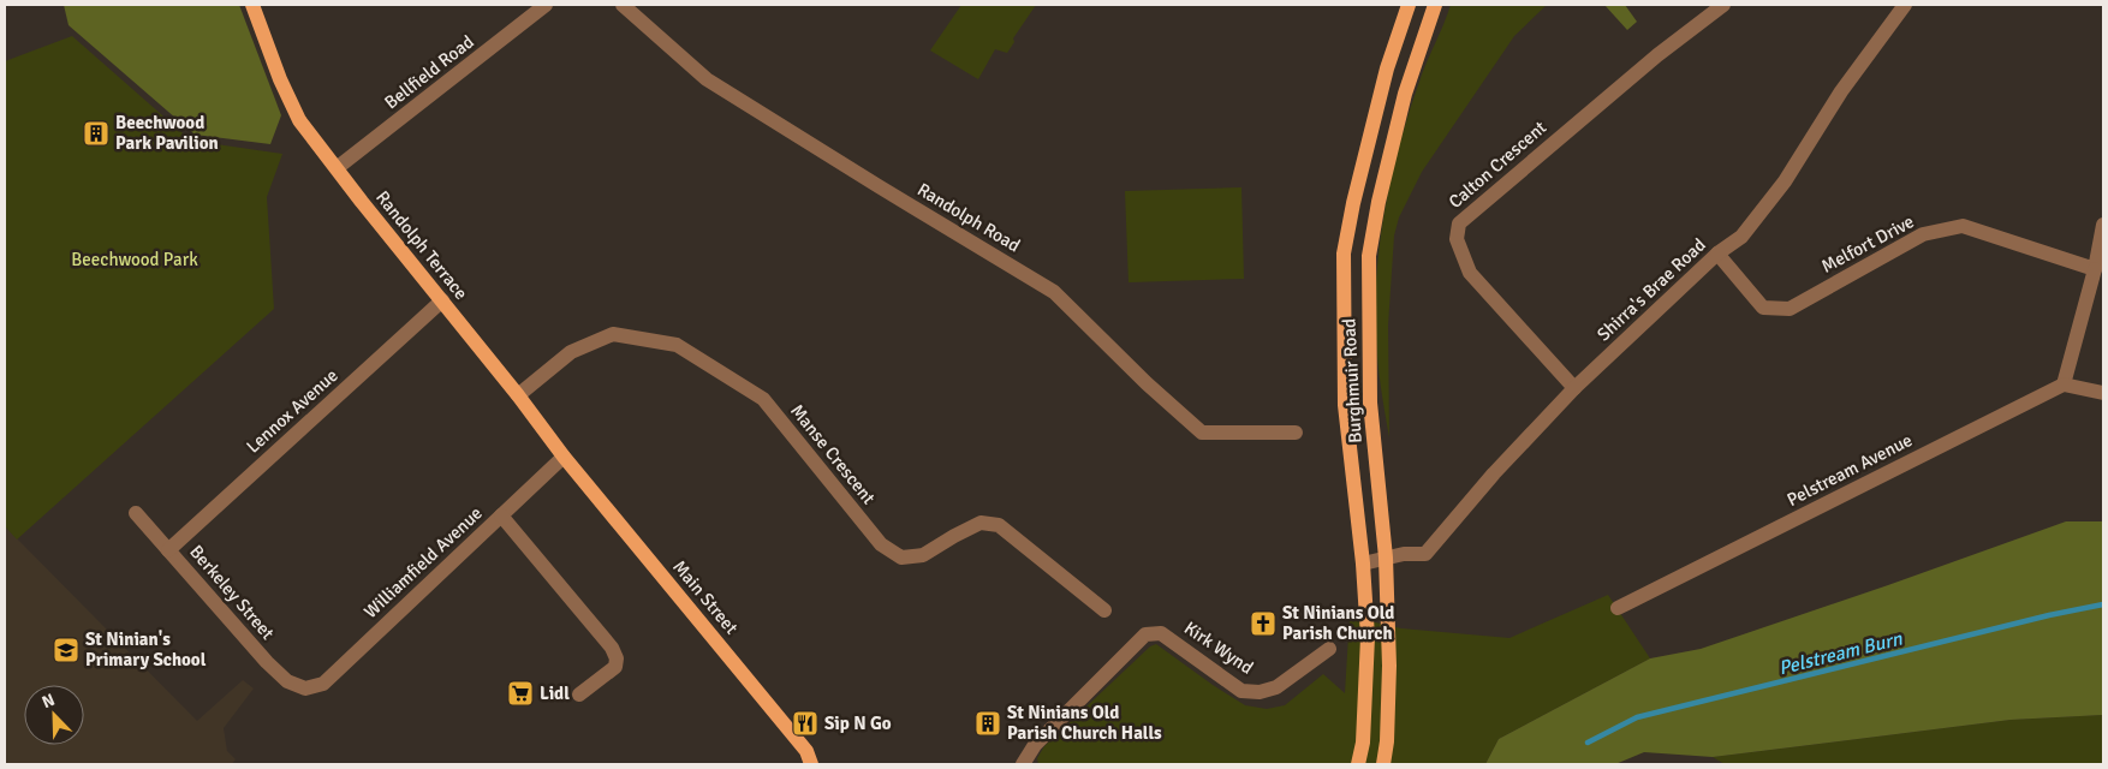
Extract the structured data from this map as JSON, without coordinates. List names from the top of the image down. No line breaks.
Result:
{"streets":{"main road":["Randolph Terrace","Burghmuir Road","Main Street"],"street":["Bellfield Road","Calton Crescent","Randolph Road","Melfort Drive","Shirra's Brae Road","Lennox Avenue","Manse Crescent","Pelstream Avenue","Williamfield Avenue","Berkeley Street","Kirk Wynd"]},"crossings":[["Bellfield Road","Randolph Terrace"],["Calton Crescent","Shirra's Brae Road"],["Melfort Drive","Shirra's Brae Road"],["Randolph Terrace","Lennox Avenue"],["Randolph Terrace","Manse Crescent"],["Randolph Terrace","Williamfield Avenue"],["Randolph Terrace","Main Street"],["Shirra's Brae Road","Burghmuir Road"],["Lennox Avenue","Berkeley Street"],["Williamfield Avenue","Berkeley Street"],["Williamfield Avenue","Main Street"]],"water":["Pelstream Burn"],"parks":["Beechwood Park"],"places":{"building":["Beechwood Park Pavilion","St Ninians Old Parish Church Halls"],"church":["St Ninians Old Parish Church"],"school or university":["St Ninian's Primary School"],"supermarket":["Lidl"],"restaurant":["Sip N Go"]},"north":"top left"}
